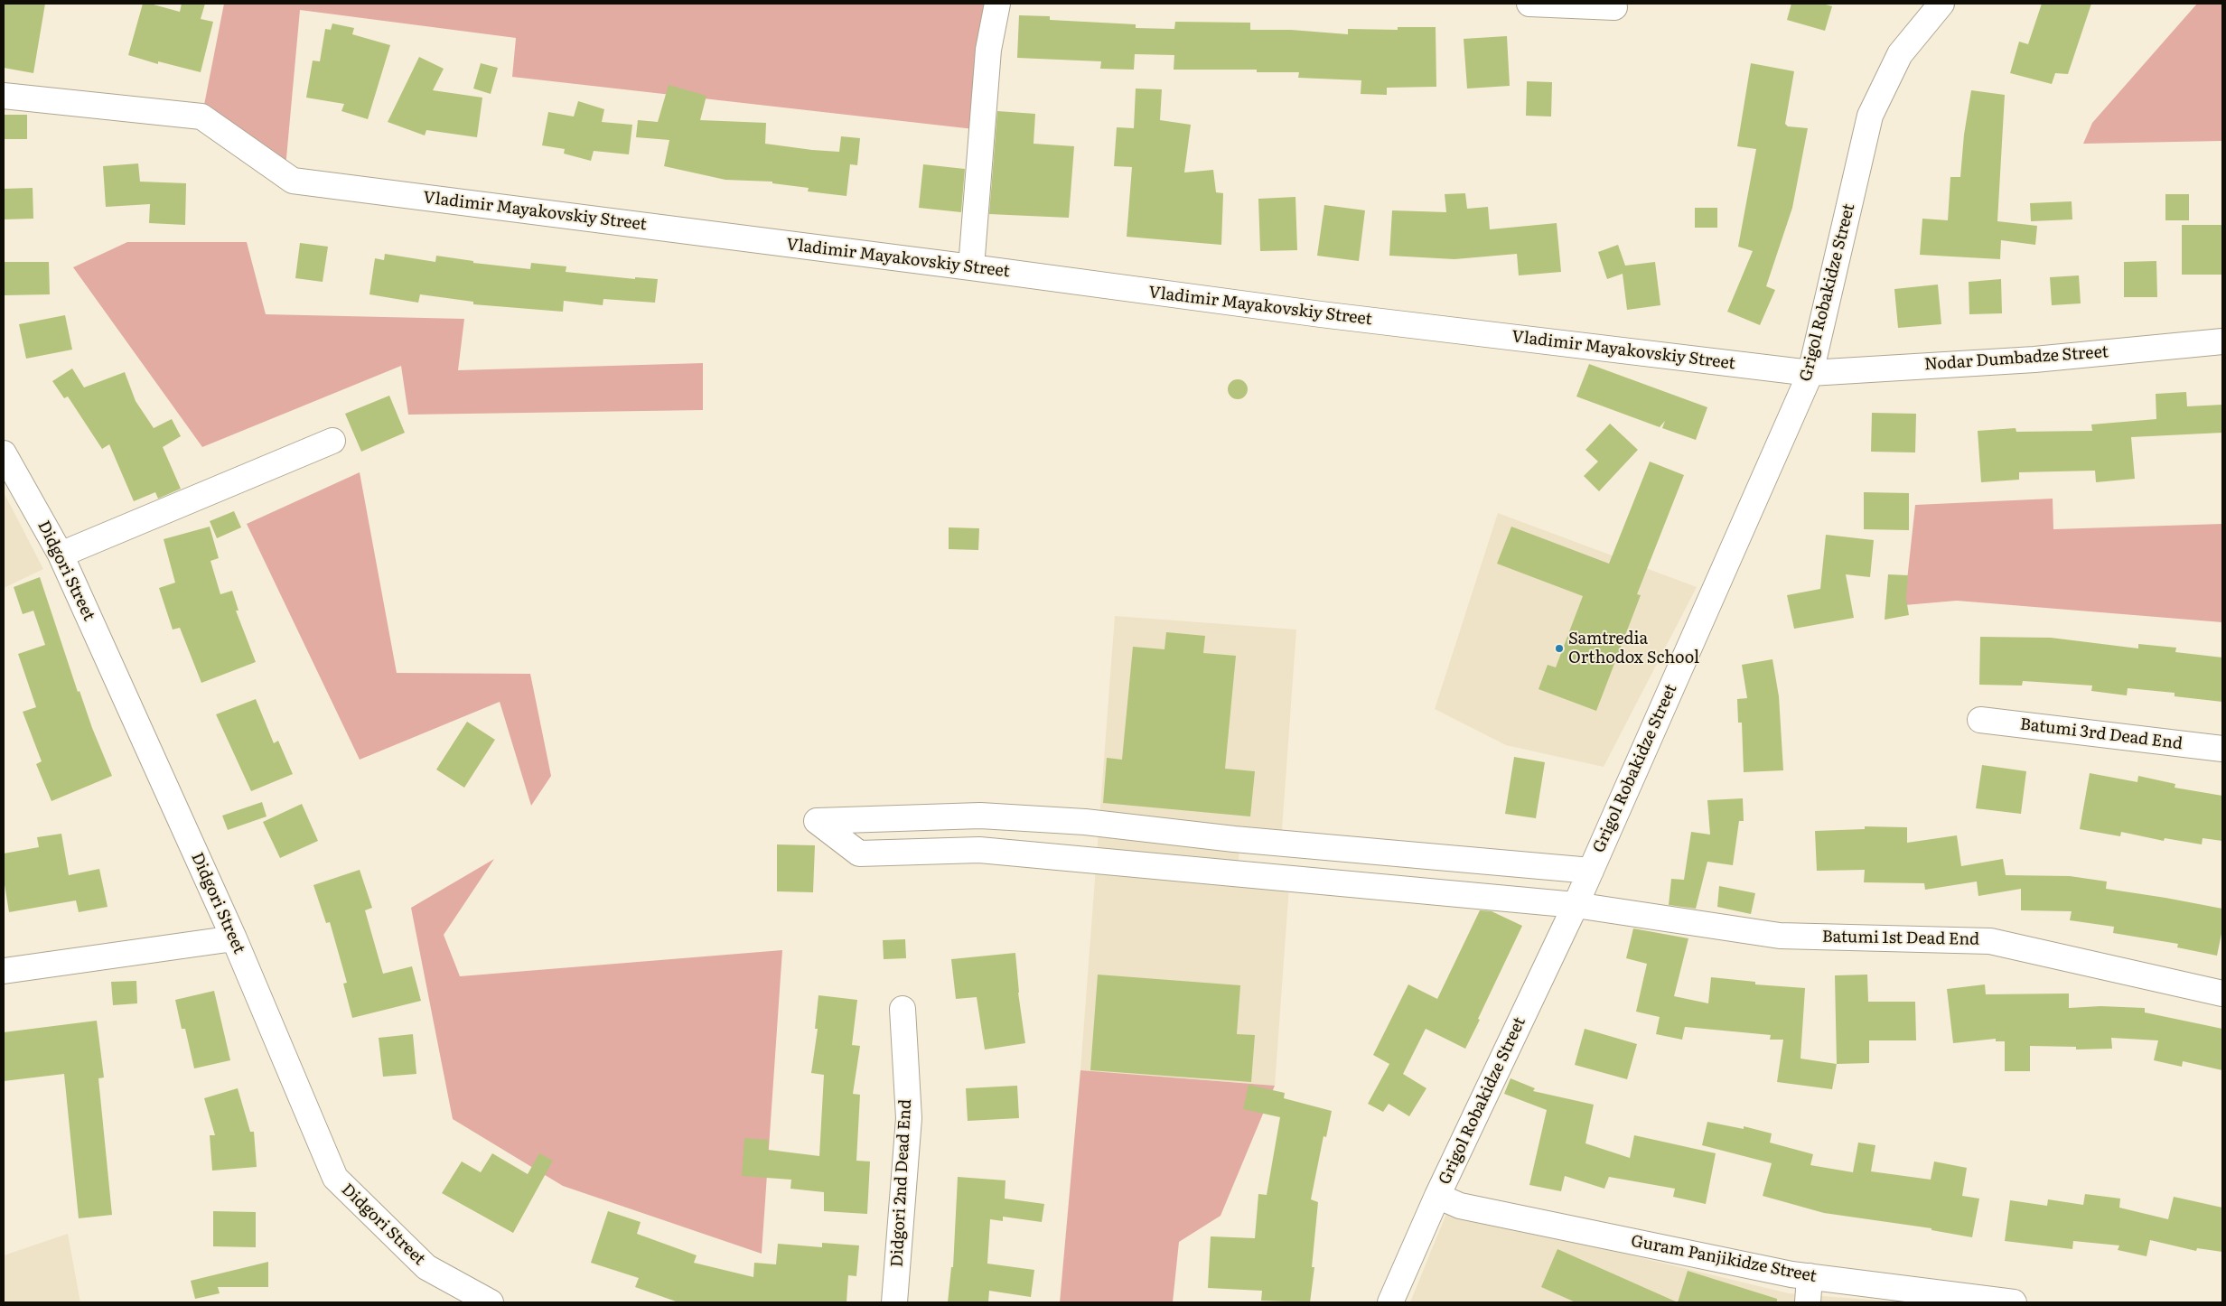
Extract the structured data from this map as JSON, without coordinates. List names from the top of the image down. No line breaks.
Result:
{"streets":{"street":["Vladimir Mayakovskiy Street","Grigol Robakidze Street","Nodar Dumbadze Street","Didgori Street","Batumi 3rd Dead End","Batumi 1st Dead End","Didgori 2nd Dead End","Guram Panjikidze Street"]},"crossings":[["Vladimir Mayakovskiy Street","Grigol Robakidze Street"],["Vladimir Mayakovskiy Street","Nodar Dumbadze Street"],["Grigol Robakidze Street","Nodar Dumbadze Street"],["Grigol Robakidze Street","Batumi 1st Dead End"],["Grigol Robakidze Street","Guram Panjikidze Street"]],"places":["Samtredia Orthodox School"]}
